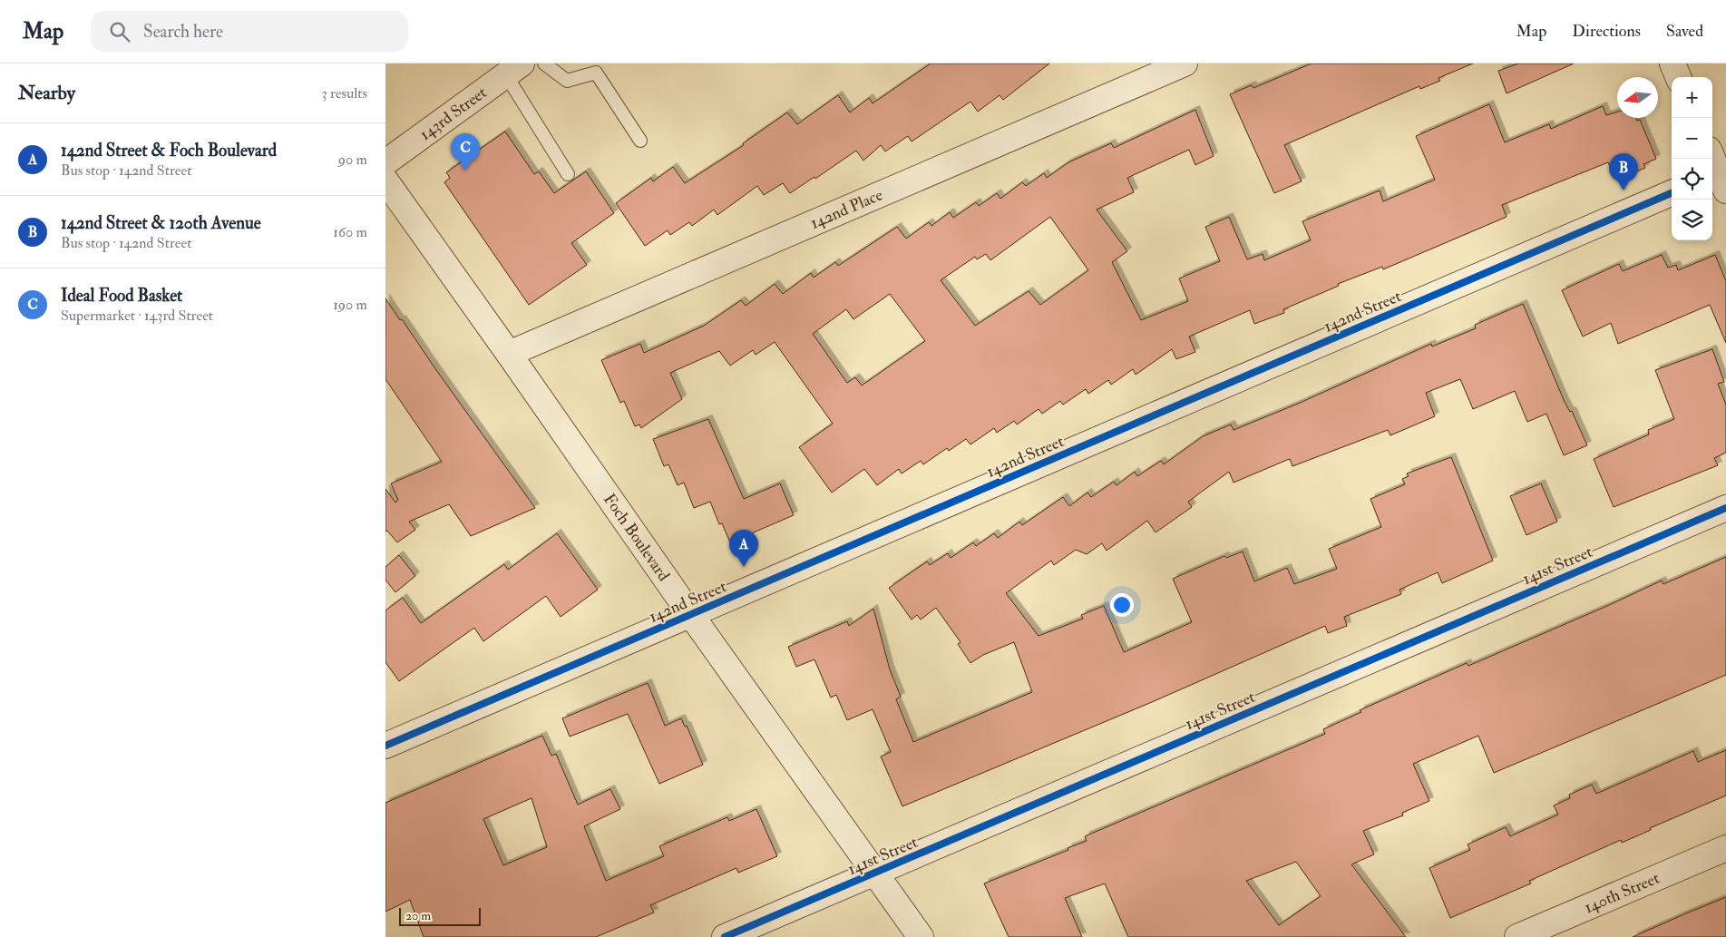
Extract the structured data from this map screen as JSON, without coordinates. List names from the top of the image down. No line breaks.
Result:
{"streets":{"street":["143rd Street","142nd Place","142nd Street","Foch Boulevard","141st Street","140th Street"]},"crossings":[["142nd Place","Foch Boulevard"],["142nd Street","Foch Boulevard"],["Foch Boulevard","141st Street"]],"scale_bar":"20 m","north":"left","page":{"header":"Map","search":"Search here","nav":["Map","Directions","Saved"],"heading":["Nearby","3 results"],"map_buttons":["+","−"],"list":[{"mark":"A","name":"142nd Street & Foch Boulevard","note":"Bus stop · 142nd Street","value":"90 m"},{"mark":"B","name":"142nd Street & 120th Avenue","note":"Bus stop · 142nd Street","value":"160 m"},{"mark":"C","name":"Ideal Food Basket","note":"Supermarket · 143rd Street","value":"190 m"}],"pins":["C","B","A"],"scale":"20 m"}}
